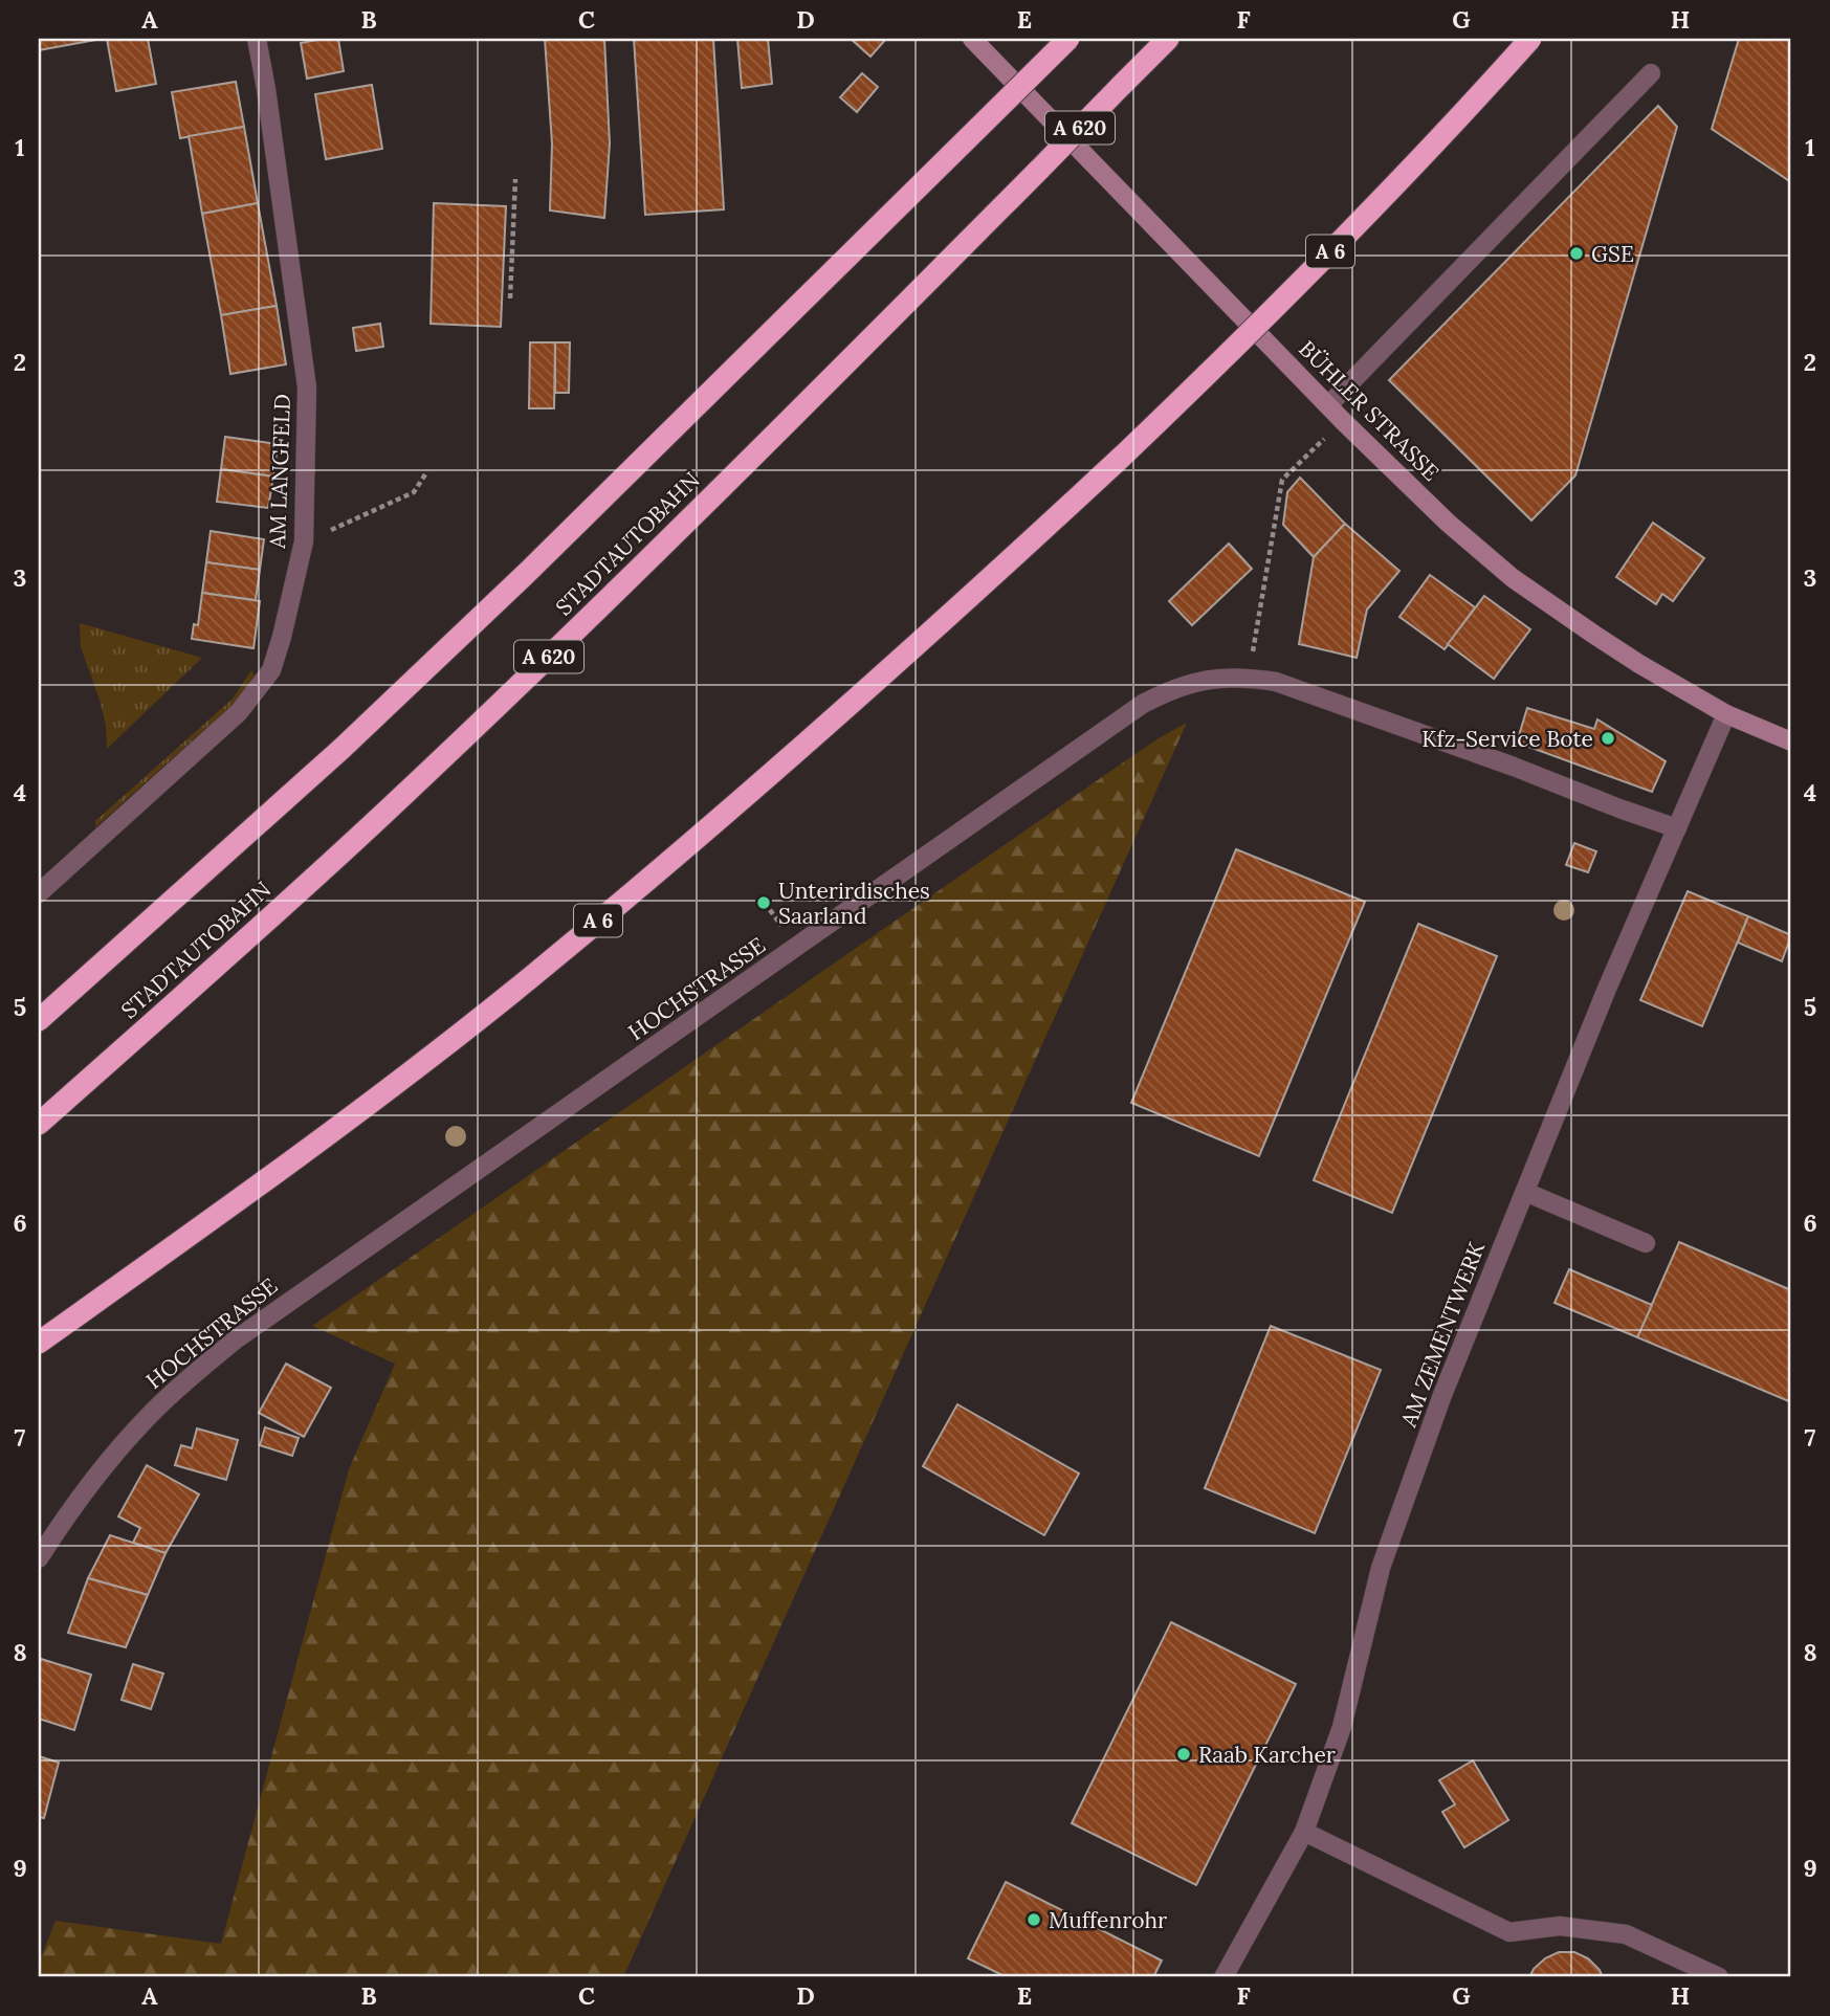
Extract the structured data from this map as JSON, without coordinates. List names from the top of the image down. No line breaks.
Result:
{"streets":{"highway":["A 620","A 6","STADTAUTOBAHN"],"main road":["BÜHLER STRASSE"],"street":["AM LANGFELD","HOCHSTRASSE","AM ZEMENTWERK"]},"crossings":[["BÜHLER STRASSE","AM ZEMENTWERK"],["HOCHSTRASSE","AM ZEMENTWERK"]],"places":["GSE","Kfz-Service Bote","Unterirdisches Saarland","Raab Karcher","Muffenrohr"],"grid":{"columns":["A","B","C","D","E","F","G","H"],"rows":["1","2","3","4","5","6","7","8","9"]}}
